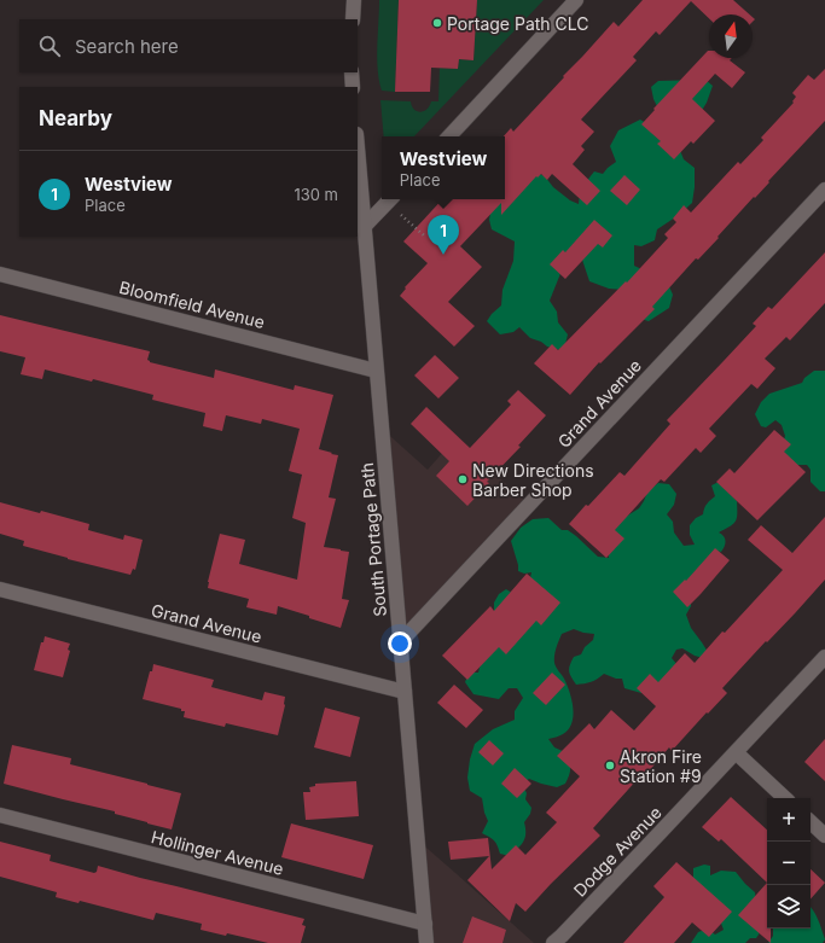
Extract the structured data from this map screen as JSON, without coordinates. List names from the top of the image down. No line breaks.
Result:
{"streets":{"street":["Bloomfield Avenue","Grand Avenue","South Portage Path","Dodge Avenue","Hollinger Avenue"]},"crossings":[["Bloomfield Avenue","South Portage Path"],["Grand Avenue","South Portage Path"],["South Portage Path","Hollinger Avenue"]],"places":["Portage Path CLC","New Directions Barber Shop","Akron Fire Station #9"],"north":"top","page":{"search":"Search here","heading":"Nearby","popup":["Westview","Place"],"list":[{"mark":"1","name":"Westview","note":"Place","value":"130 m"}],"pins":"1","map_buttons":["+","−"]}}
